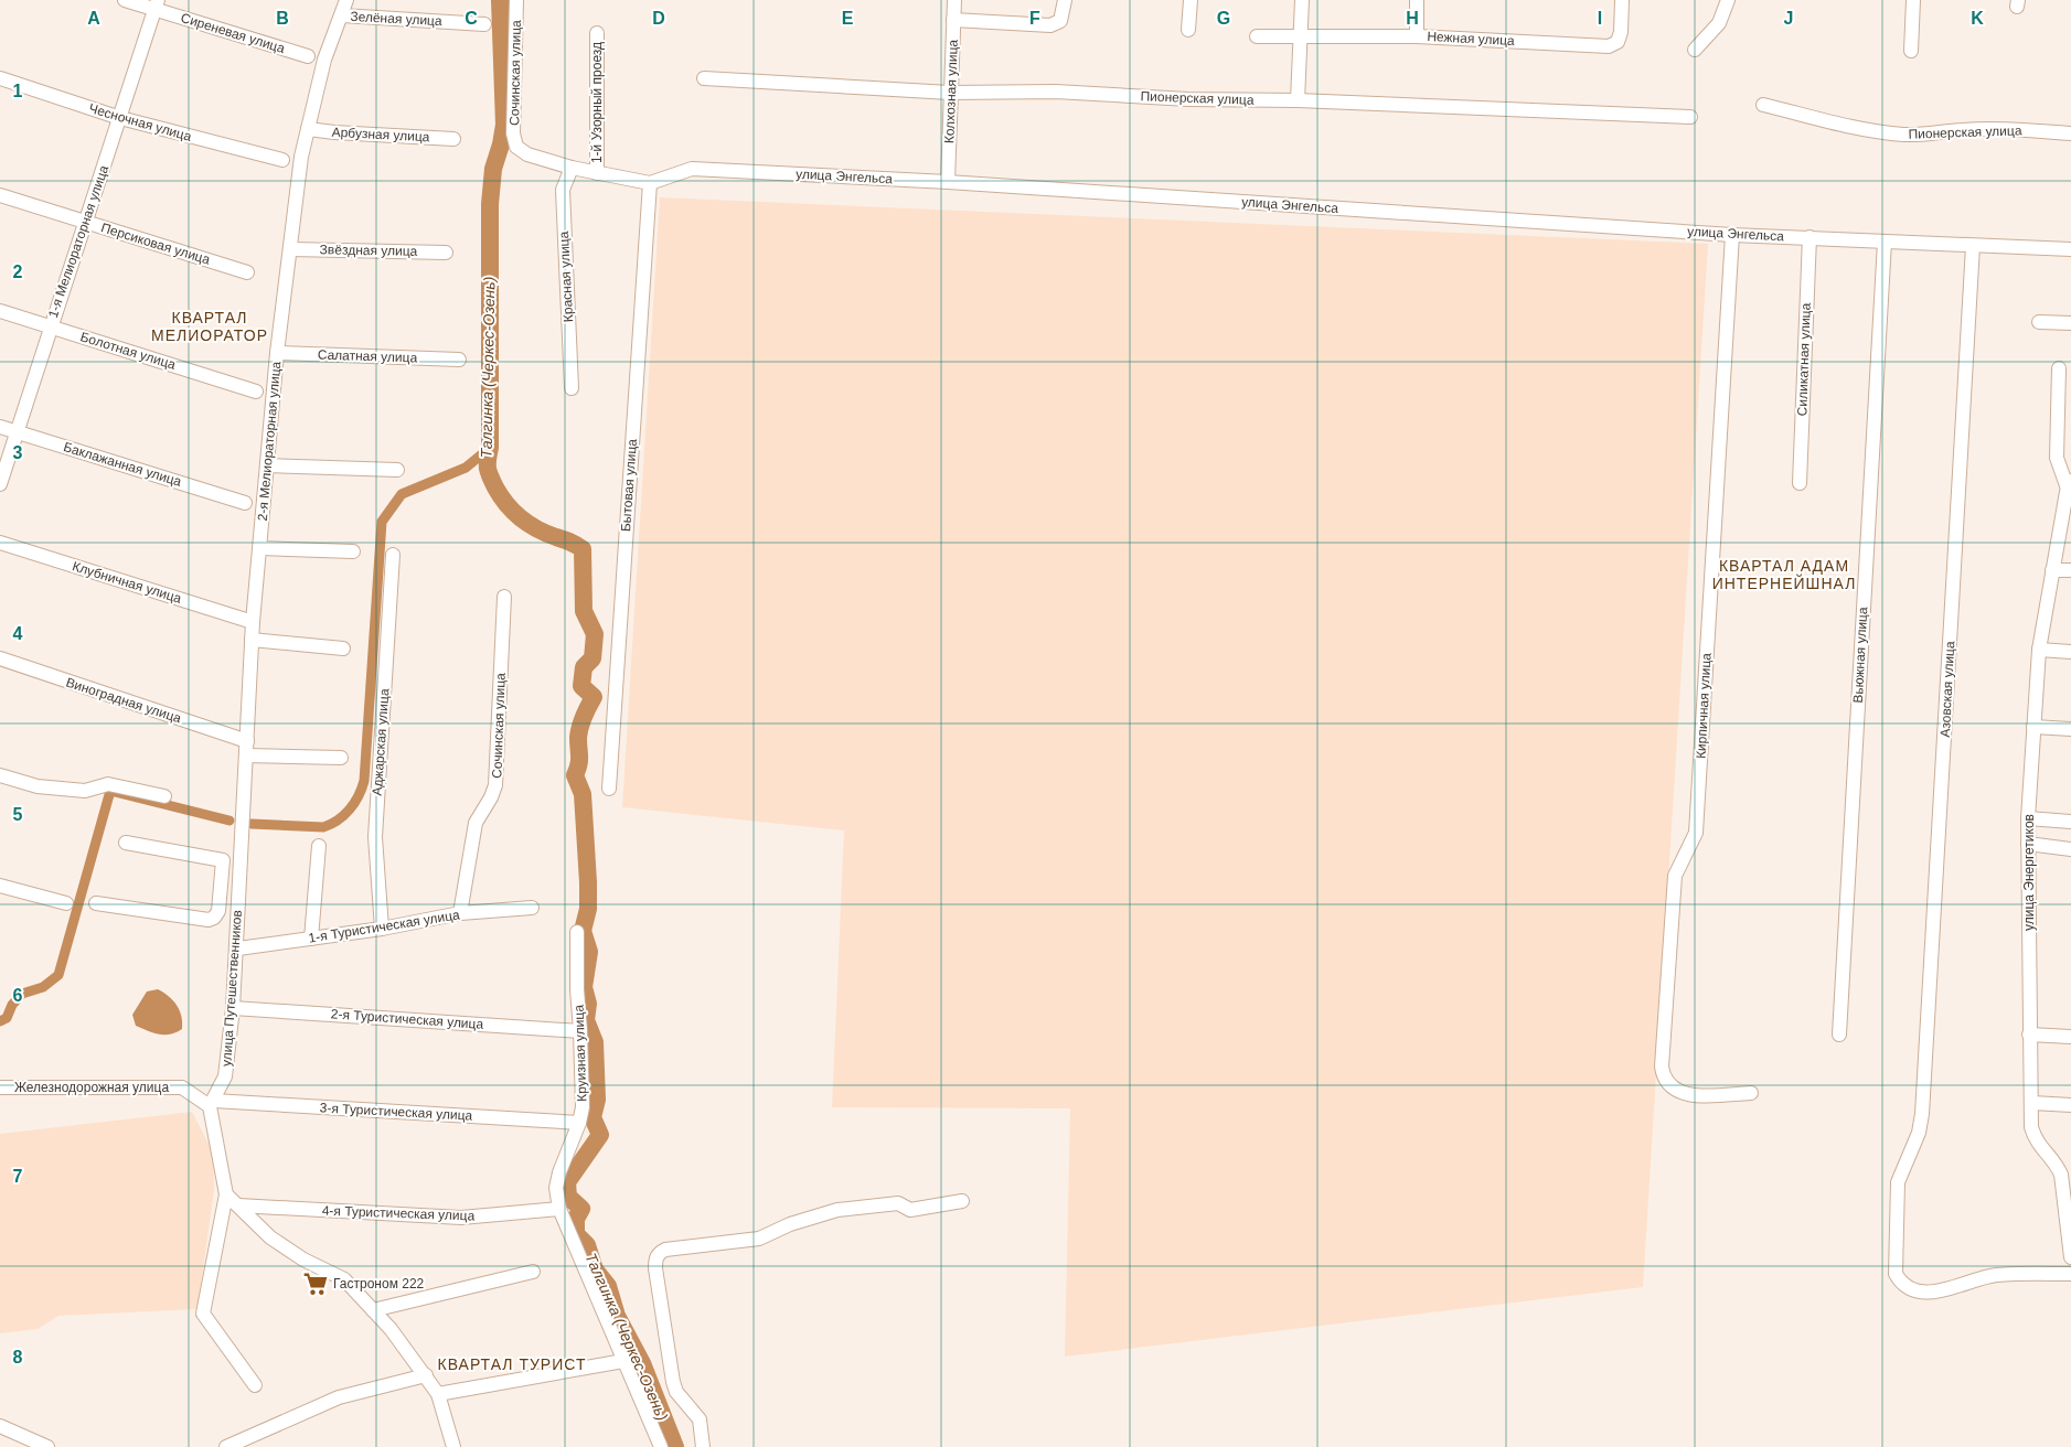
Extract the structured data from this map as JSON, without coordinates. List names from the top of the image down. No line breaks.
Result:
{"streets":{"street":["Зелёная улица","Сиреневая улица","Нежная улица","Сочинская улица","Колхозная улица","Пионерская улица","1-й Узорный проезд","Чесночная улица","Арбузная улица","улица Энгельса","1-я Мелиораторная улица","Персиковая улица","Звёздная улица","Красная улица","Болотная улица","Салатная улица","Силикатная улица","2-я Мелиораторная улица","Баклажанная улица","Бытовая улица","Клубничная улица","Вьюжная улица","Азовская улица","Виноградная улица","Кирпичная улица","Аджарская улица","улица Энергетиков","1-я Туристическая улица","улица Путешественников","2-я Туристическая улица","Круизная улица","Железнодорожная улица","3-я Туристическая улица","4-я Туристическая улица"]},"crossings":[["Зелёная улица","2-я Мелиораторная улица"],["Сиреневая улица","1-я Мелиораторная улица"],["Сочинская улица","улица Энгельса"],["Сочинская улица","1-я Туристическая улица"],["Колхозная улица","Пионерская улица"],["Колхозная улица","улица Энгельса"],["1-й Узорный проезд","улица Энгельса"],["Чесночная улица","1-я Мелиораторная улица"],["Арбузная улица","2-я Мелиораторная улица"],["улица Энгельса","Красная улица"],["улица Энгельса","Силикатная улица"],["улица Энгельса","Бытовая улица"],["улица Энгельса","Вьюжная улица"],["улица Энгельса","Азовская улица"],["улица Энгельса","Кирпичная улица"],["1-я Мелиораторная улица","Персиковая улица"],["1-я Мелиораторная улица","Болотная улица"],["1-я Мелиораторная улица","Баклажанная улица"],["Звёздная улица","2-я Мелиораторная улица"],["Салатная улица","2-я Мелиораторная улица"],["2-я Мелиораторная улица","Клубничная улица"],["2-я Мелиораторная улица","Виноградная улица"],["2-я Мелиораторная улица","улица Путешественников"],["Аджарская улица","1-я Туристическая улица"],["1-я Туристическая улица","улица Путешественников"],["улица Путешественников","2-я Туристическая улица"],["улица Путешественников","Железнодорожная улица"],["улица Путешественников","3-я Туристическая улица"],["2-я Туристическая улица","Круизная улица"],["Круизная улица","3-я Туристическая улица"],["Круизная улица","4-я Туристическая улица"],["Железнодорожная улица","3-я Туристическая улица"]],"districts":["КВАРТАЛ МЕЛИОРАТОР","КВАРТАЛ АДАМ ИНТЕРНЕЙШНАЛ","КВАРТАЛ ТУРИСТ"],"water":["Талгинка (Черкес-Озень)"],"places":{"supermarket":["Гастроном 222"]},"grid":{"columns":["A","B","C","D","E","F","G","H","I","J","K"],"rows":["1","2","3","4","5","6","7","8"]}}
